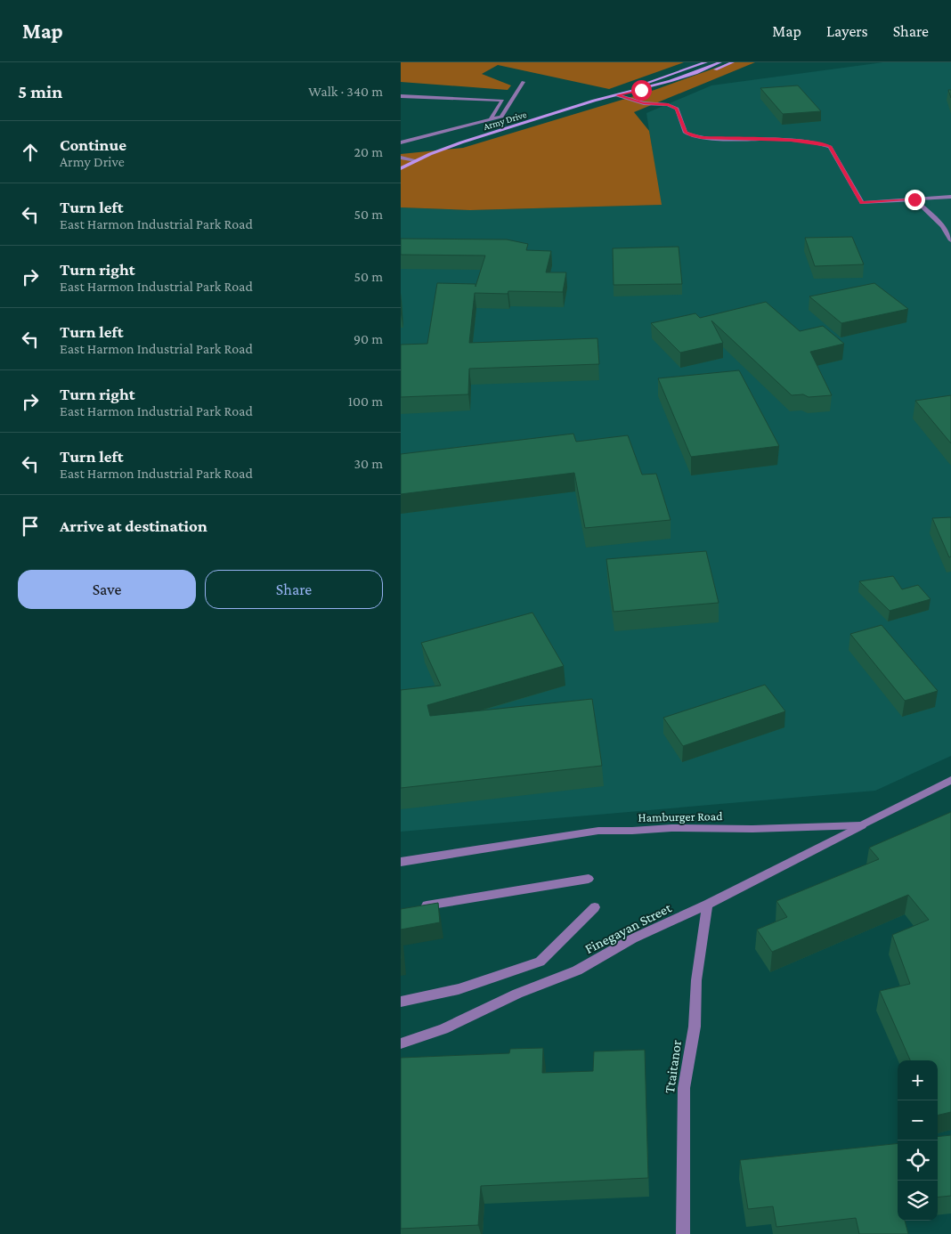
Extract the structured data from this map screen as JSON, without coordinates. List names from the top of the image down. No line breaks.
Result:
{"streets":{"main road":["Army Drive"],"street":["Hamburger Road","Finegayan Street","Ttaitanor"]},"crossings":[["Hamburger Road","Finegayan Street"],["Finegayan Street","Ttaitanor"]],"page":{"header":"Map","nav":["Map","Layers","Share"],"heading":["5 min","Walk · 340 m"],"list":[["Continue","Army Drive","20 m"],["Turn left","East Harmon Industrial Park Road","50 m"],["Turn right","East Harmon Industrial Park Road","50 m"],["Turn left","East Harmon Industrial Park Road","90 m"],["Turn right","East Harmon Industrial Park Road","100 m"],["Turn left","East Harmon Industrial Park Road","30 m"],"Arrive at destination"],"buttons":["Save","Share"],"map_buttons":["+","−"]}}
